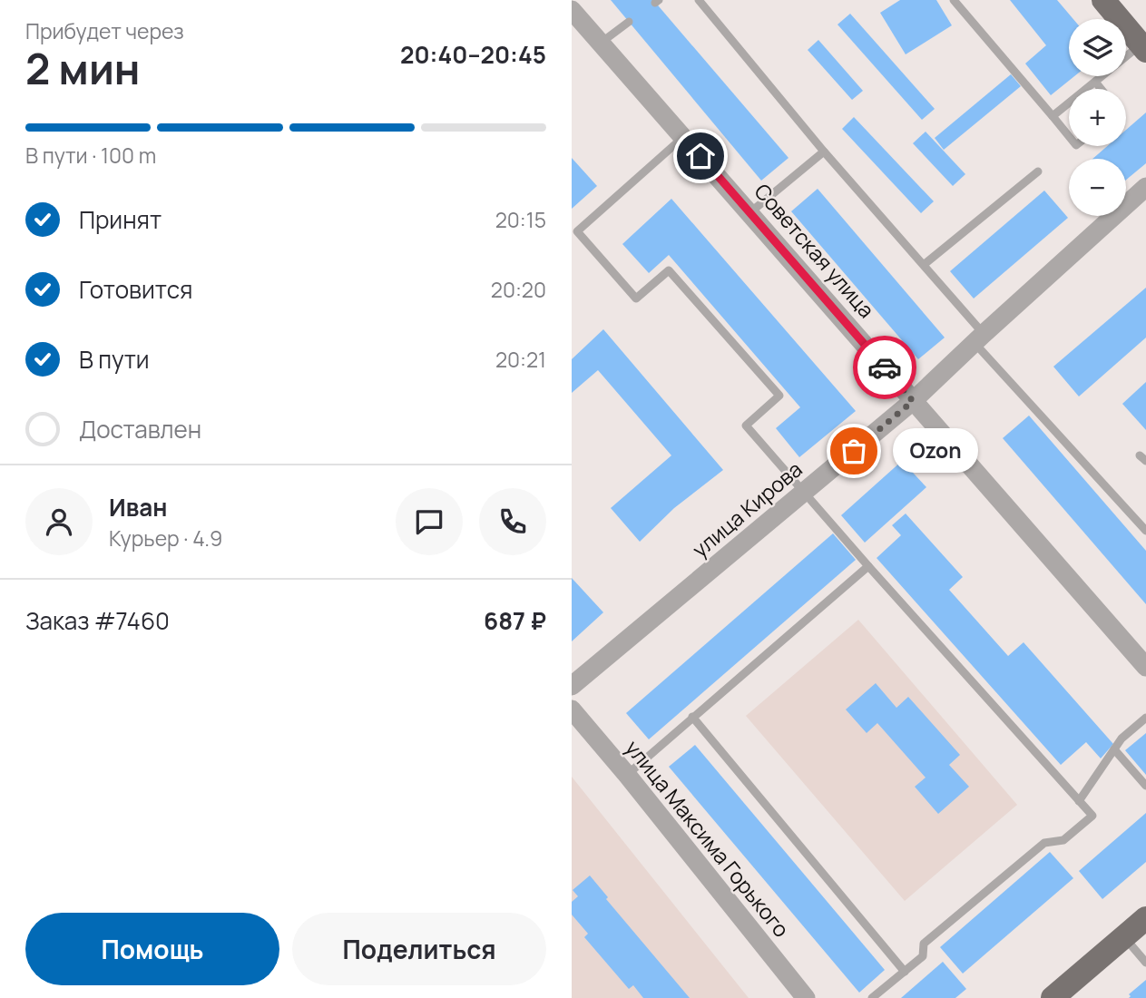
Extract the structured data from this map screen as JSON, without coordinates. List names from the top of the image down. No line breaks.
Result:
{"streets":{"street":["Советская улица","улица Кирова","улица Максима Горького"]},"crossings":[["Советская улица","улица Кирова"]],"places":["Ozon"],"page":{"heading":["2 мин","Прибудет через","20:40–20:45"],"panel":["Иван","Курьер · 4.9","Заказ #7460","687 ₽"],"map_buttons":["+","−"],"bar":"В пути · 100 m","list":[["Принят","20:15"],["Готовится","20:20"],["В пути","20:21"],"Доставлен"],"bubble":"Ozon","buttons":["Помощь","Поделиться"]}}
